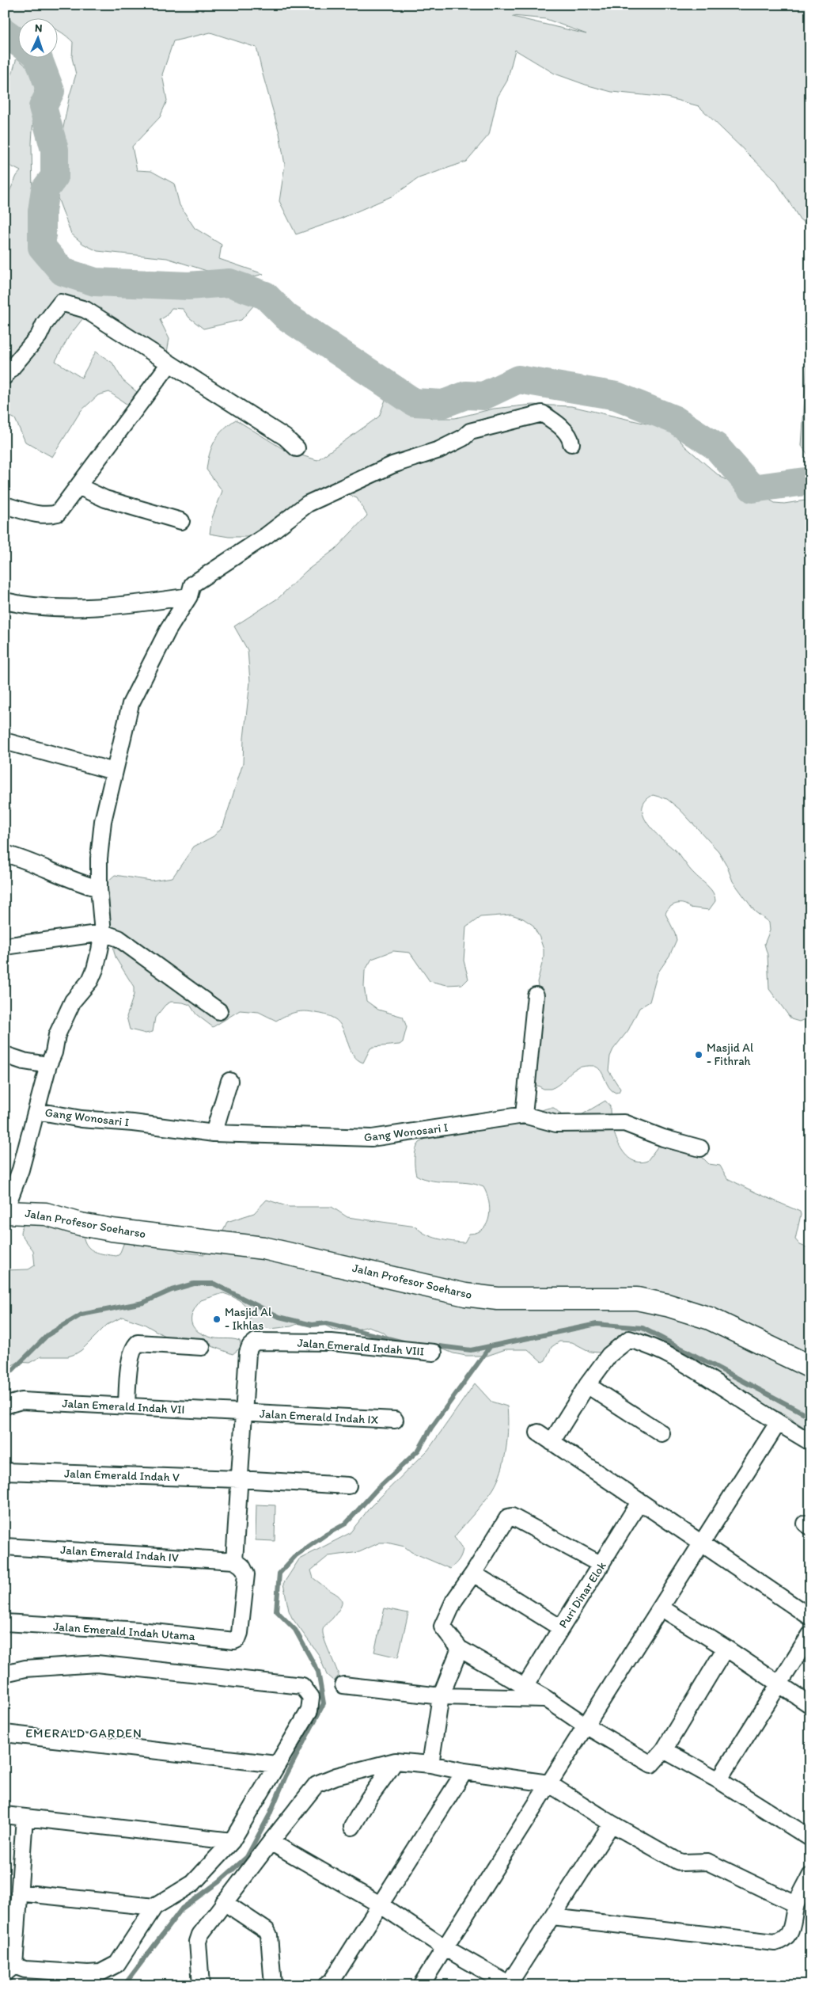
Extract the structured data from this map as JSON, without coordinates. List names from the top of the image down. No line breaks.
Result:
{"streets":{"main road":["Jalan Profesor Soeharso"],"street":["Gang Wonosari I","Jalan Emerald Indah VIII","Jalan Emerald Indah VII","Jalan Emerald Indah IX","Jalan Emerald Indah V","Jalan Emerald Indah IV","Puri Dinar Elok","Jalan Emerald Indah Utama"]},"crossings":[["Jalan Emerald Indah VIII","Jalan Emerald Indah VII"],["Jalan Emerald Indah VIII","Jalan Emerald Indah IX"],["Jalan Emerald Indah VII","Jalan Emerald Indah IX"],["Jalan Emerald Indah IV","Jalan Emerald Indah Utama"]],"districts":["EMERALD GARDEN"],"places":["Masjid Al - Fithrah","Masjid Al - Ikhlas"],"north":"top"}
